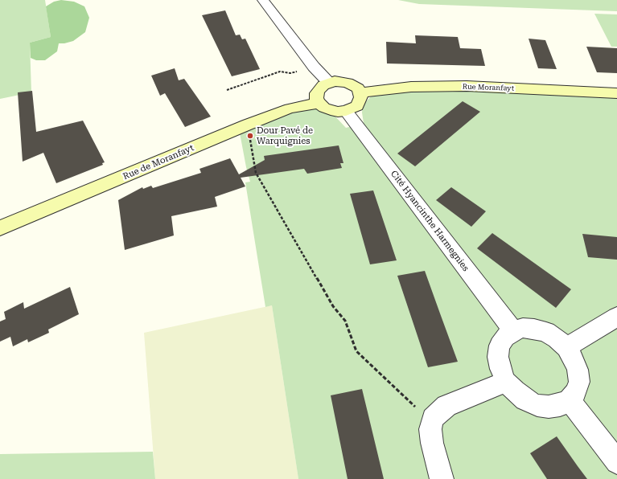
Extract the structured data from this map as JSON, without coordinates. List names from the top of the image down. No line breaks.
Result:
{"streets":{"main road":["Rue Moranfayt","Rue de Moranfayt"],"street":["Cité Hyancinthe Harmegnies"]},"crossings":[["Rue Moranfayt","Rue de Moranfayt"],["Rue Moranfayt","Cité Hyancinthe Harmegnies"],["Rue de Moranfayt","Cité Hyancinthe Harmegnies"]],"places":["Dour Pavé de Warquignies"]}
